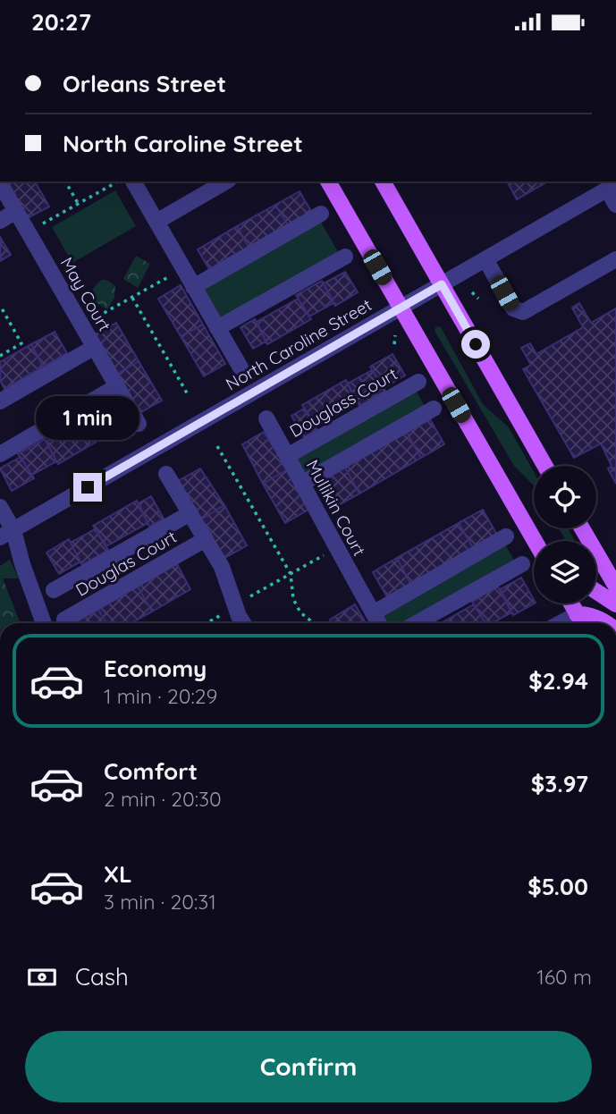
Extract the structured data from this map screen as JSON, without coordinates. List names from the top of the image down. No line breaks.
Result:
{"streets":{"street":["May Court","North Caroline Street","Douglass Court","Mullikin Court","Douglas Court"]},"crossings":[["Douglass Court","Mullikin Court"]],"page":{"status":"20:27","banner":["Orleans Street","North Caroline Street"],"bubble":"1 min","list":[{"name":"Economy","note":"1 min · 20:29","value":"$2.94"},{"name":"Comfort","note":"2 min · 20:30","value":"$3.97"},{"name":"XL","note":"3 min · 20:31","value":"$5.00"}],"pay":["Cash","160 m"],"buttons":"Confirm"}}
